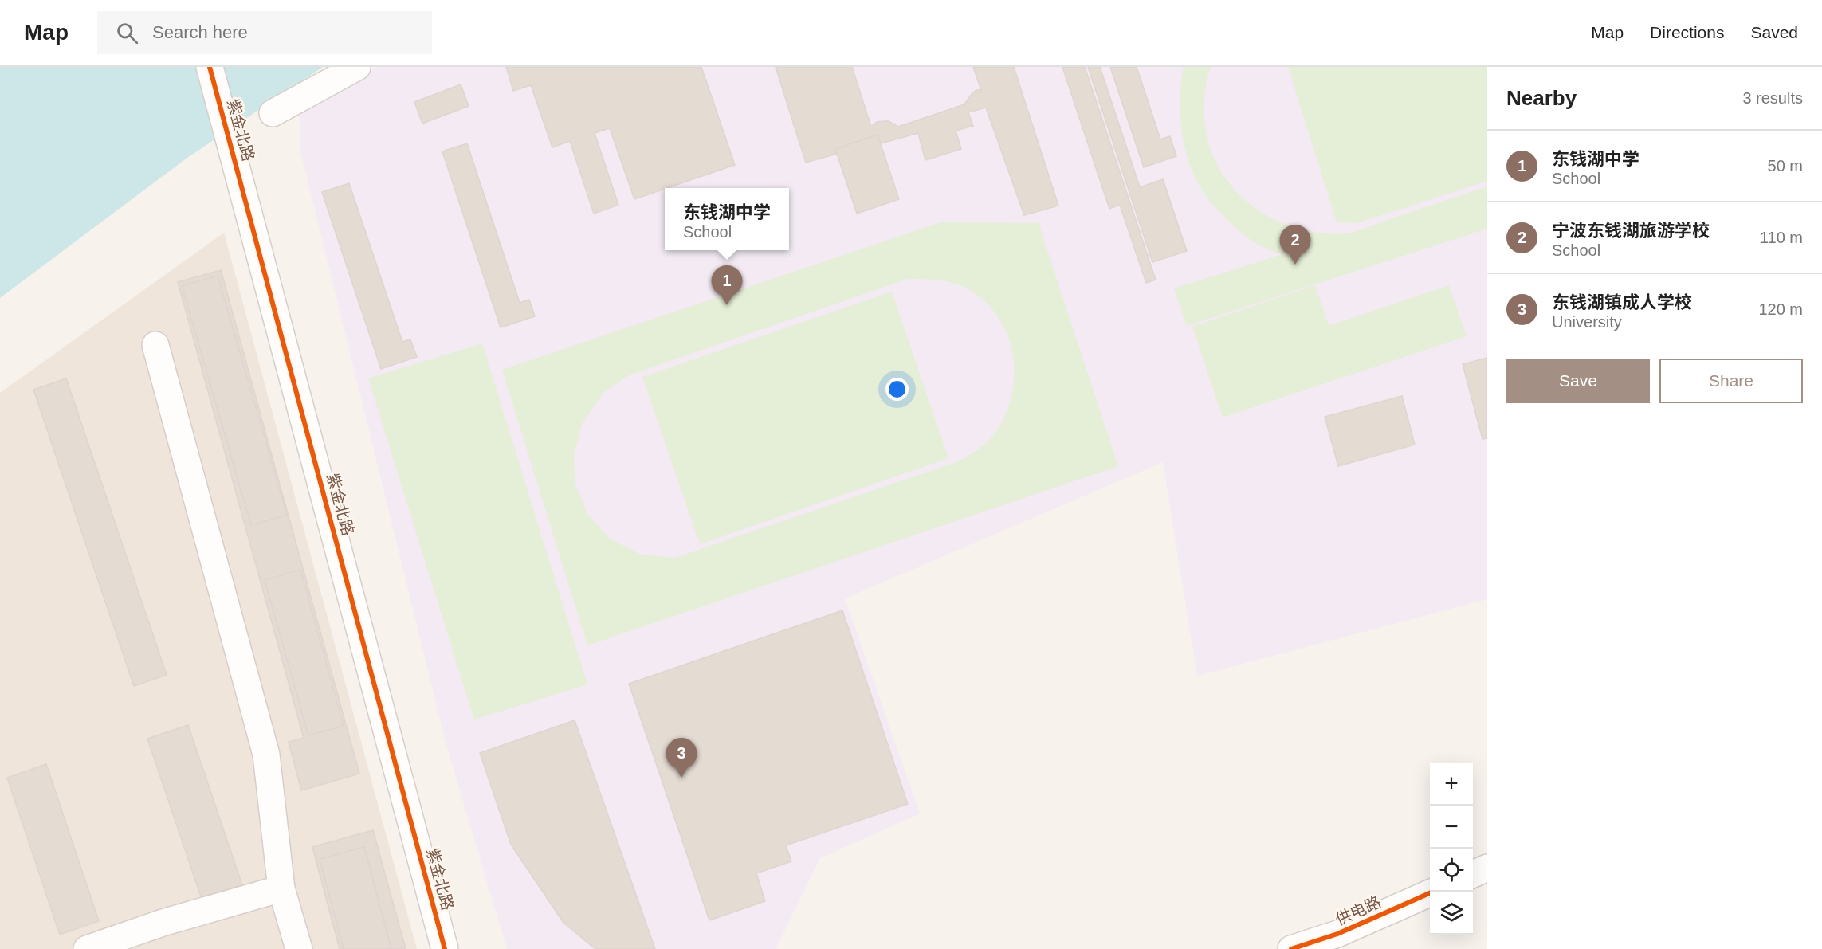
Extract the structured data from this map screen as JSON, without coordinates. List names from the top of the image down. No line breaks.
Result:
{"streets":{"street":["紫金北路","供电路"]},"page":{"header":"Map","search":"Search here","nav":["Map","Directions","Saved"],"heading":["Nearby","3 results"],"list":[{"mark":"1","name":"东钱湖中学","note":"School","value":"50 m"},{"mark":"2","name":"宁波东钱湖旅游学校","note":"School","value":"110 m"},{"mark":"3","name":"东钱湖镇成人学校","note":"University","value":"120 m"}],"popup":["东钱湖中学","School"],"pins":["2","1","3"],"buttons":["Save","Share"],"map_buttons":["+","−"]}}
